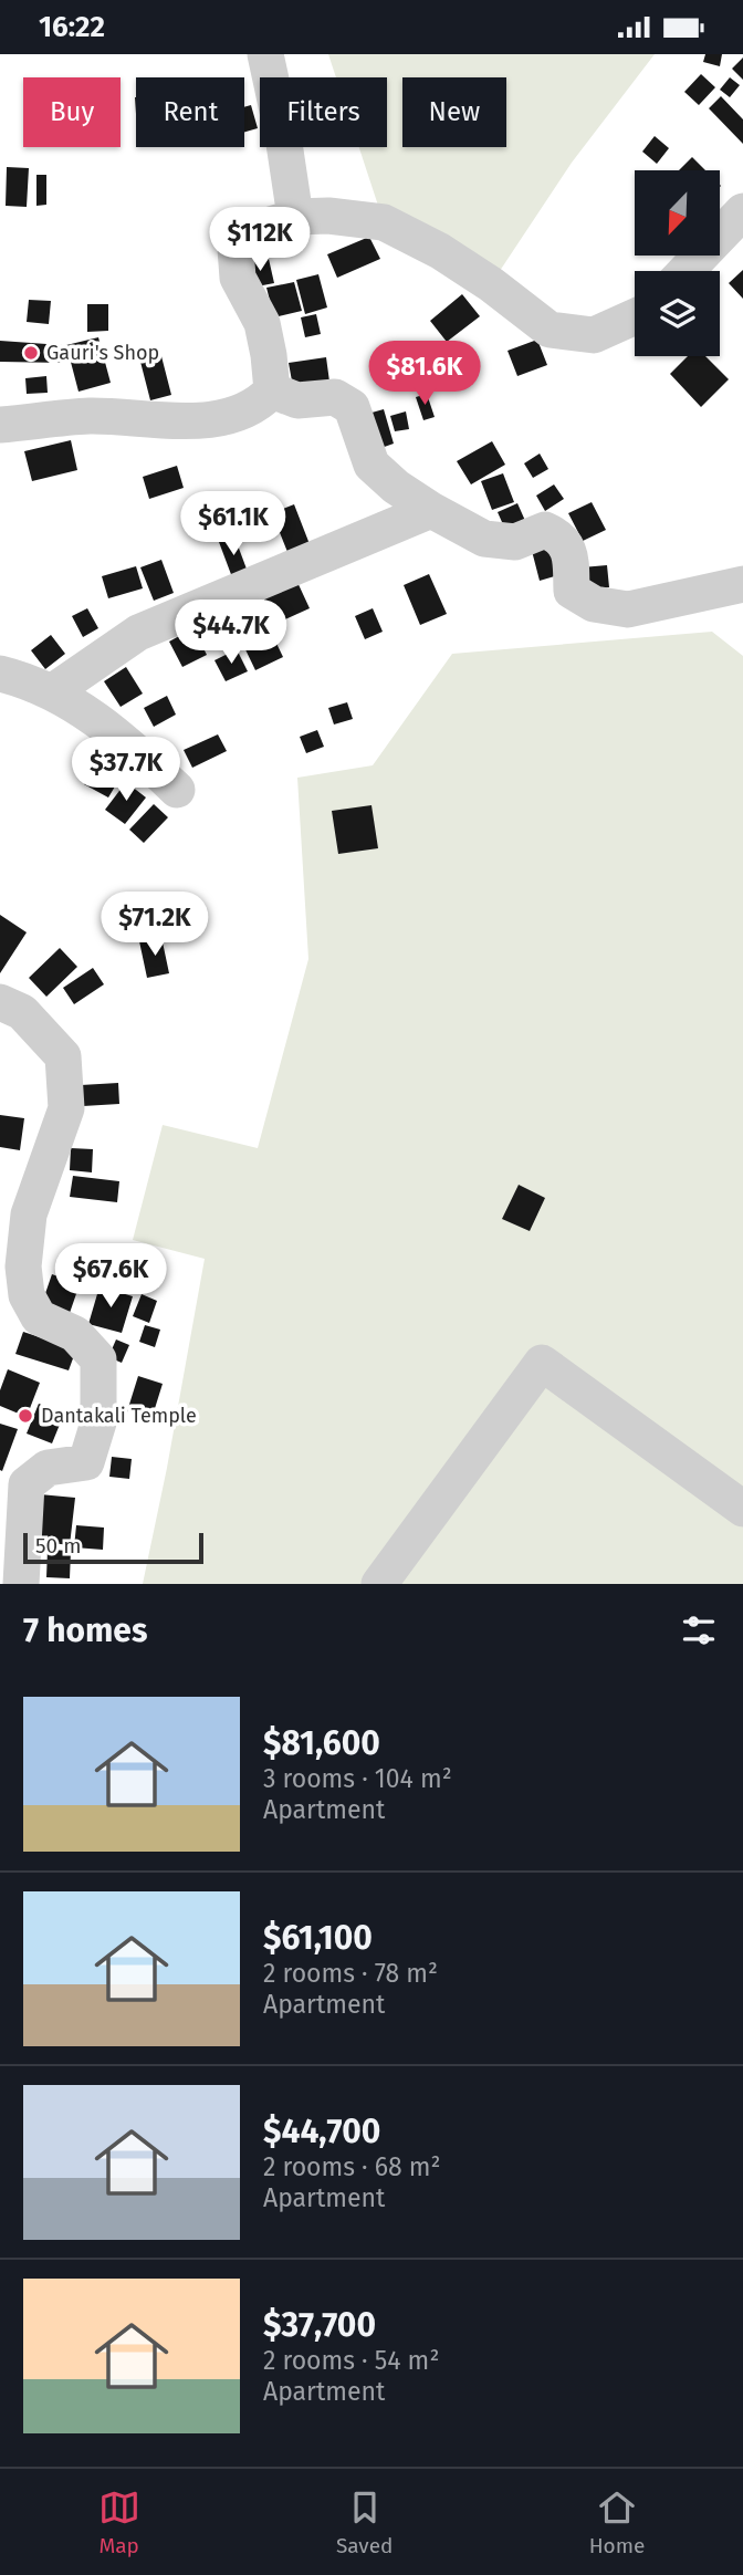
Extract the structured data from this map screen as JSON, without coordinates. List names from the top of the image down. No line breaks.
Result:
{"places":["Gauri's Shop","Dantakali Temple"],"scale_bar":"50 m","north":"bottom left","page":{"status":"16:22","chip":["Buy","Rent","Filters","New"],"price":["$112K","$81.6K","$61.1K","$44.7K","$37.7K","$71.2K","$67.6K"],"scale":"50 m","heading":"7 homes","list":[{"name":"$81,600","note":"3 rooms · 104 m² · Apartment"},{"name":"$61,100","note":"2 rooms · 78 m² · Apartment"},{"name":"$44,700","note":"2 rooms · 68 m² · Apartment"},{"name":"$37,700","note":"2 rooms · 54 m² · Apartment"}],"tabs":["Map","Saved","Home"]}}
